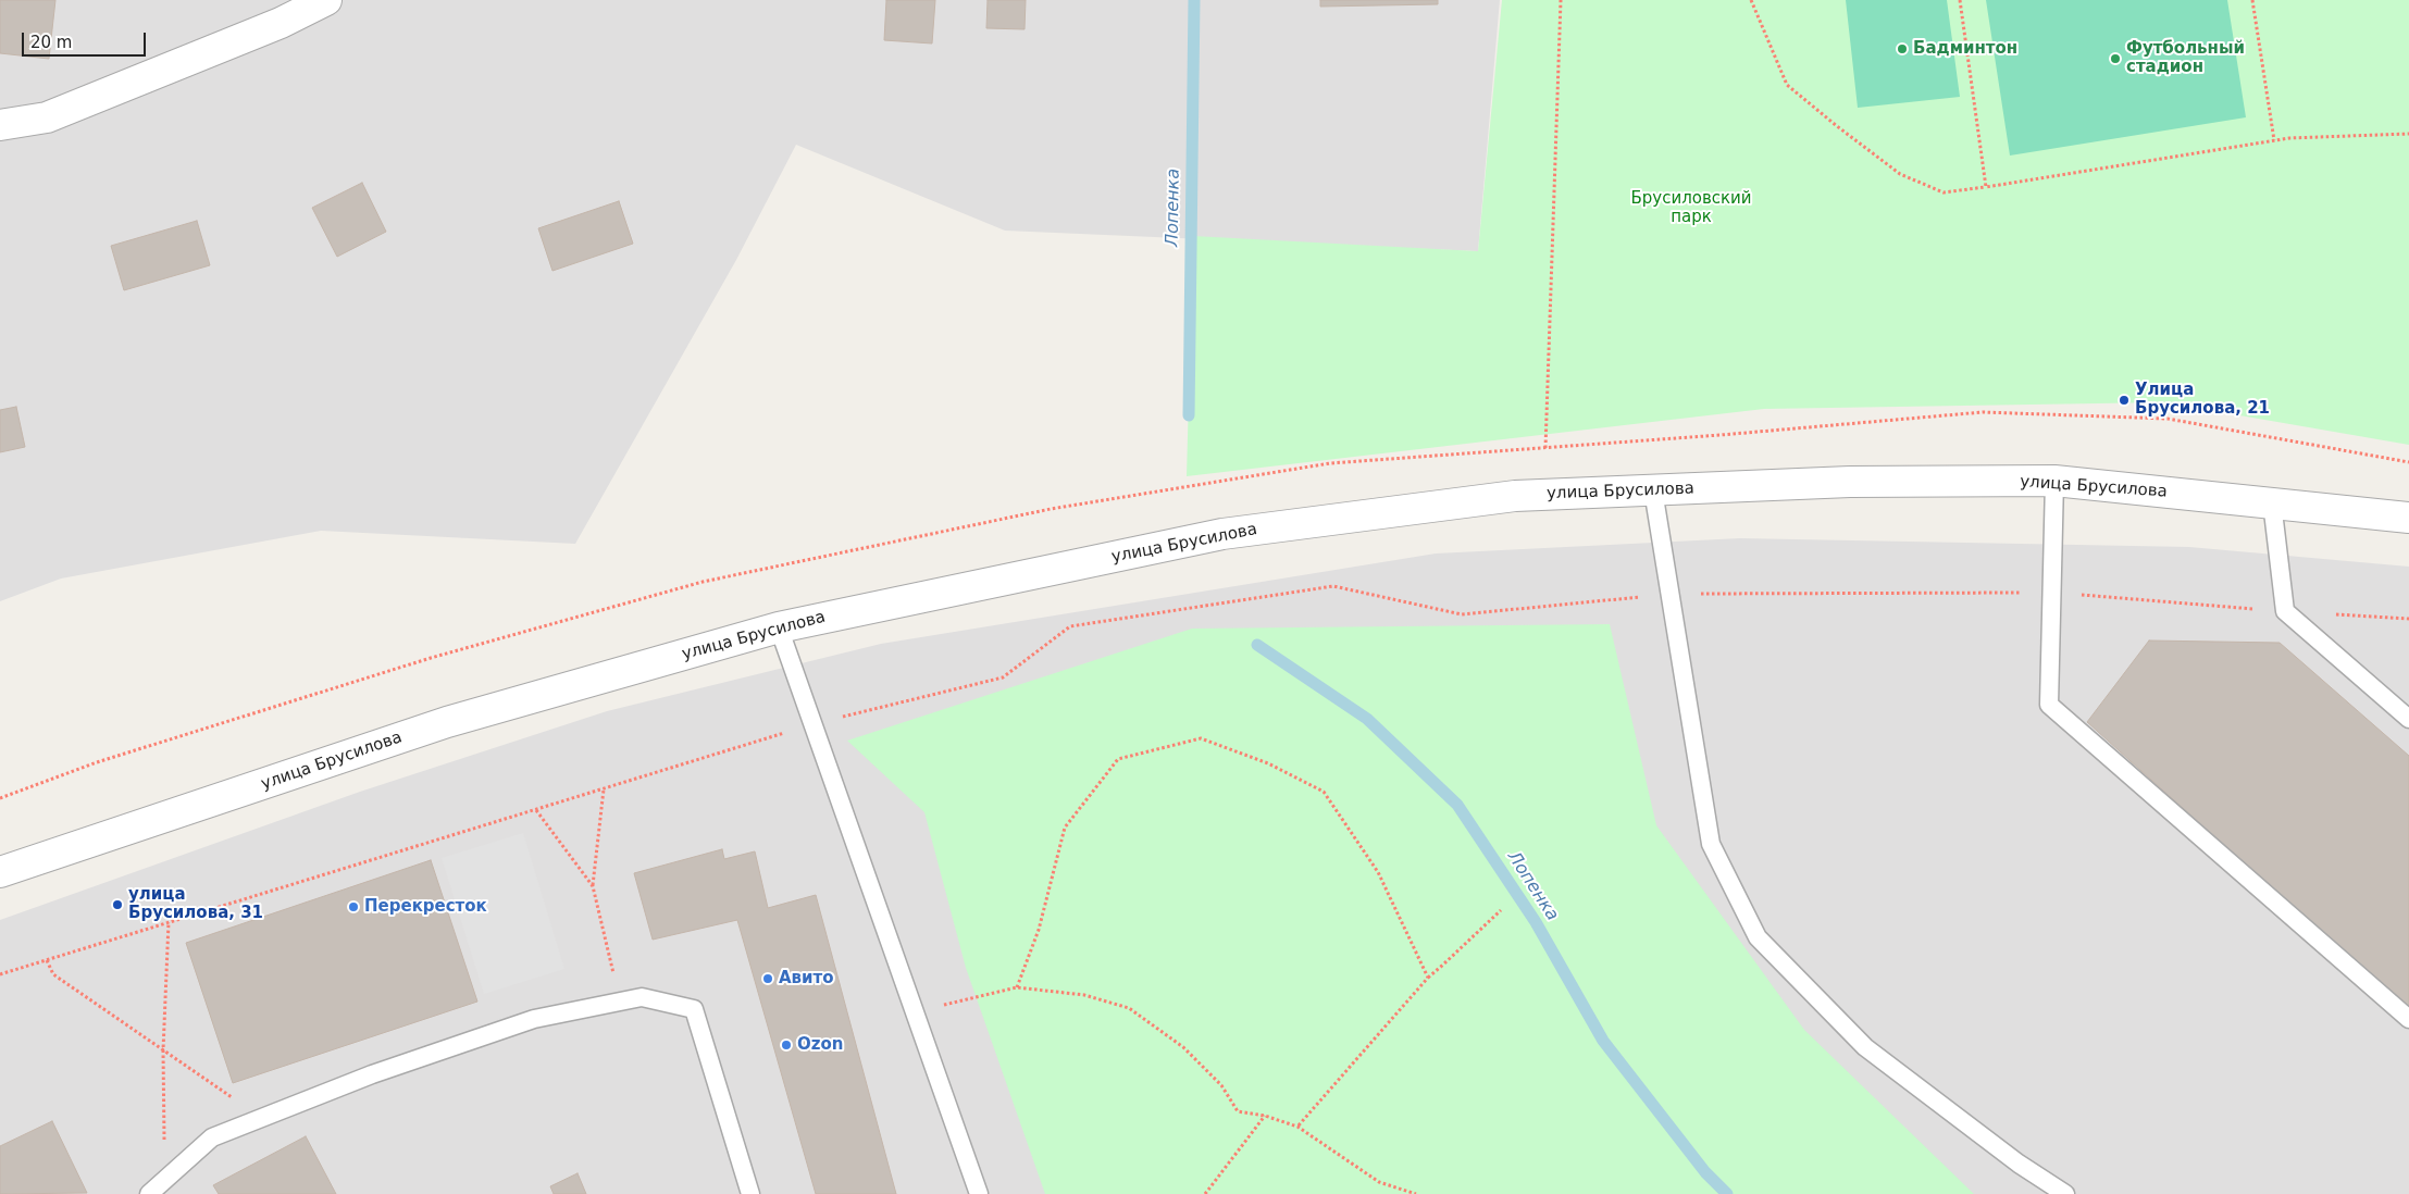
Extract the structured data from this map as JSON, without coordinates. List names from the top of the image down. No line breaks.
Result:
{"streets":{"street":["улица Брусилова"]},"water":["Лопенка"],"parks":["Брусиловский парк"],"places":["Бадминтон","Футбольный стадион","Улица Брусилова, 21","улица Брусилова, 31","Перекресток","Авито","Ozon"],"scale_bar":"20 m"}
